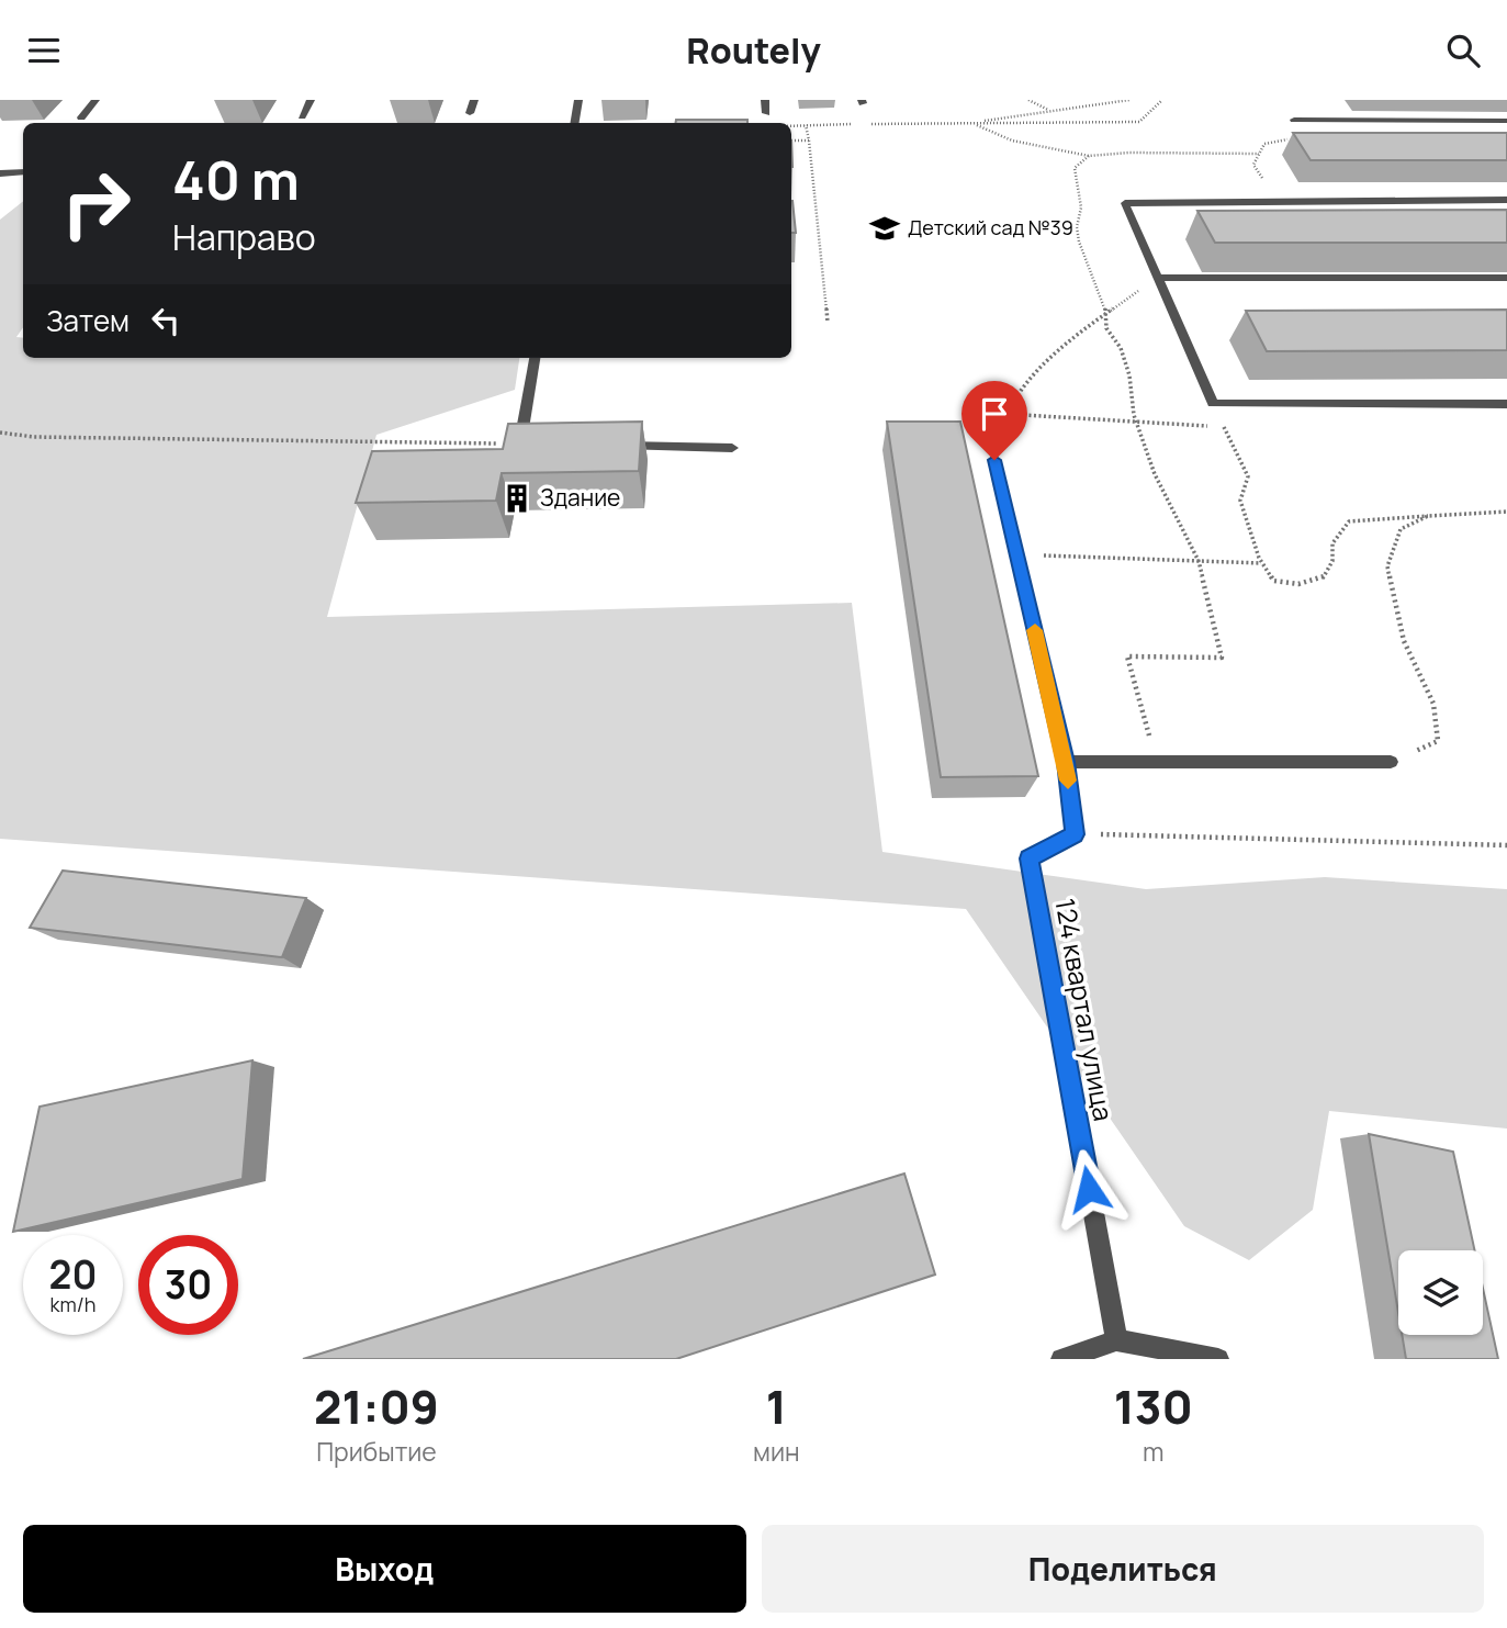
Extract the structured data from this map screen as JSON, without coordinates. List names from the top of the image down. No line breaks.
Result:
{"streets":{"street":["124 квартал улица"]},"places":{"school or university":["Детский сад №39"],"building":["Здание"]},"page":{"header":"Routely","turn":["40 m","Направо"],"then":"Затем","speed":"20 km/h","limit":"30","eta":["21:09","Прибытие","1","мин","130","m"],"buttons":["Выход","Поделиться"]}}
